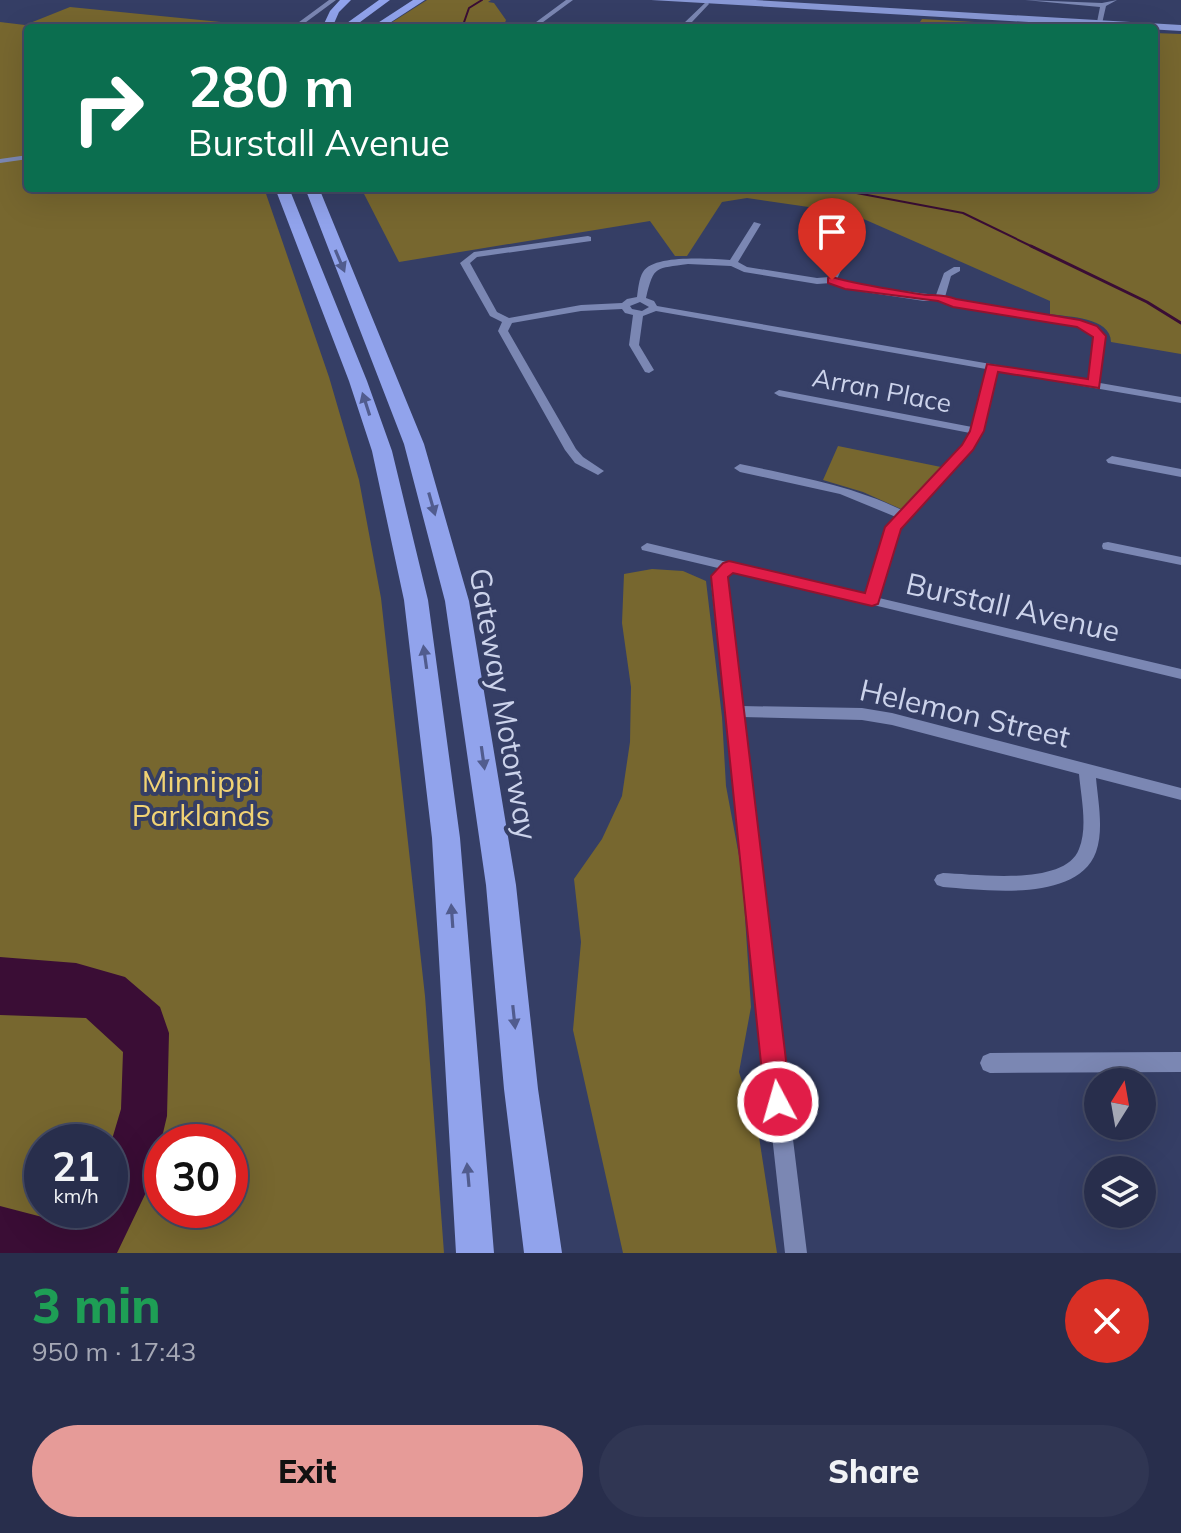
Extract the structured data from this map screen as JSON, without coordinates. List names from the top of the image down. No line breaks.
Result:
{"streets":{"highway":["Gateway Motorway"],"street":["Arran Place","Burstall Avenue","Helemon Street"]},"parks":["Minnippi Parklands"],"north":"top","page":{"turn":["280 m","Burstall Avenue"],"speed":"21 km/h","limit":"30","heading":["3 min","950 m · 17:43"],"buttons":["Exit","Share"]}}
